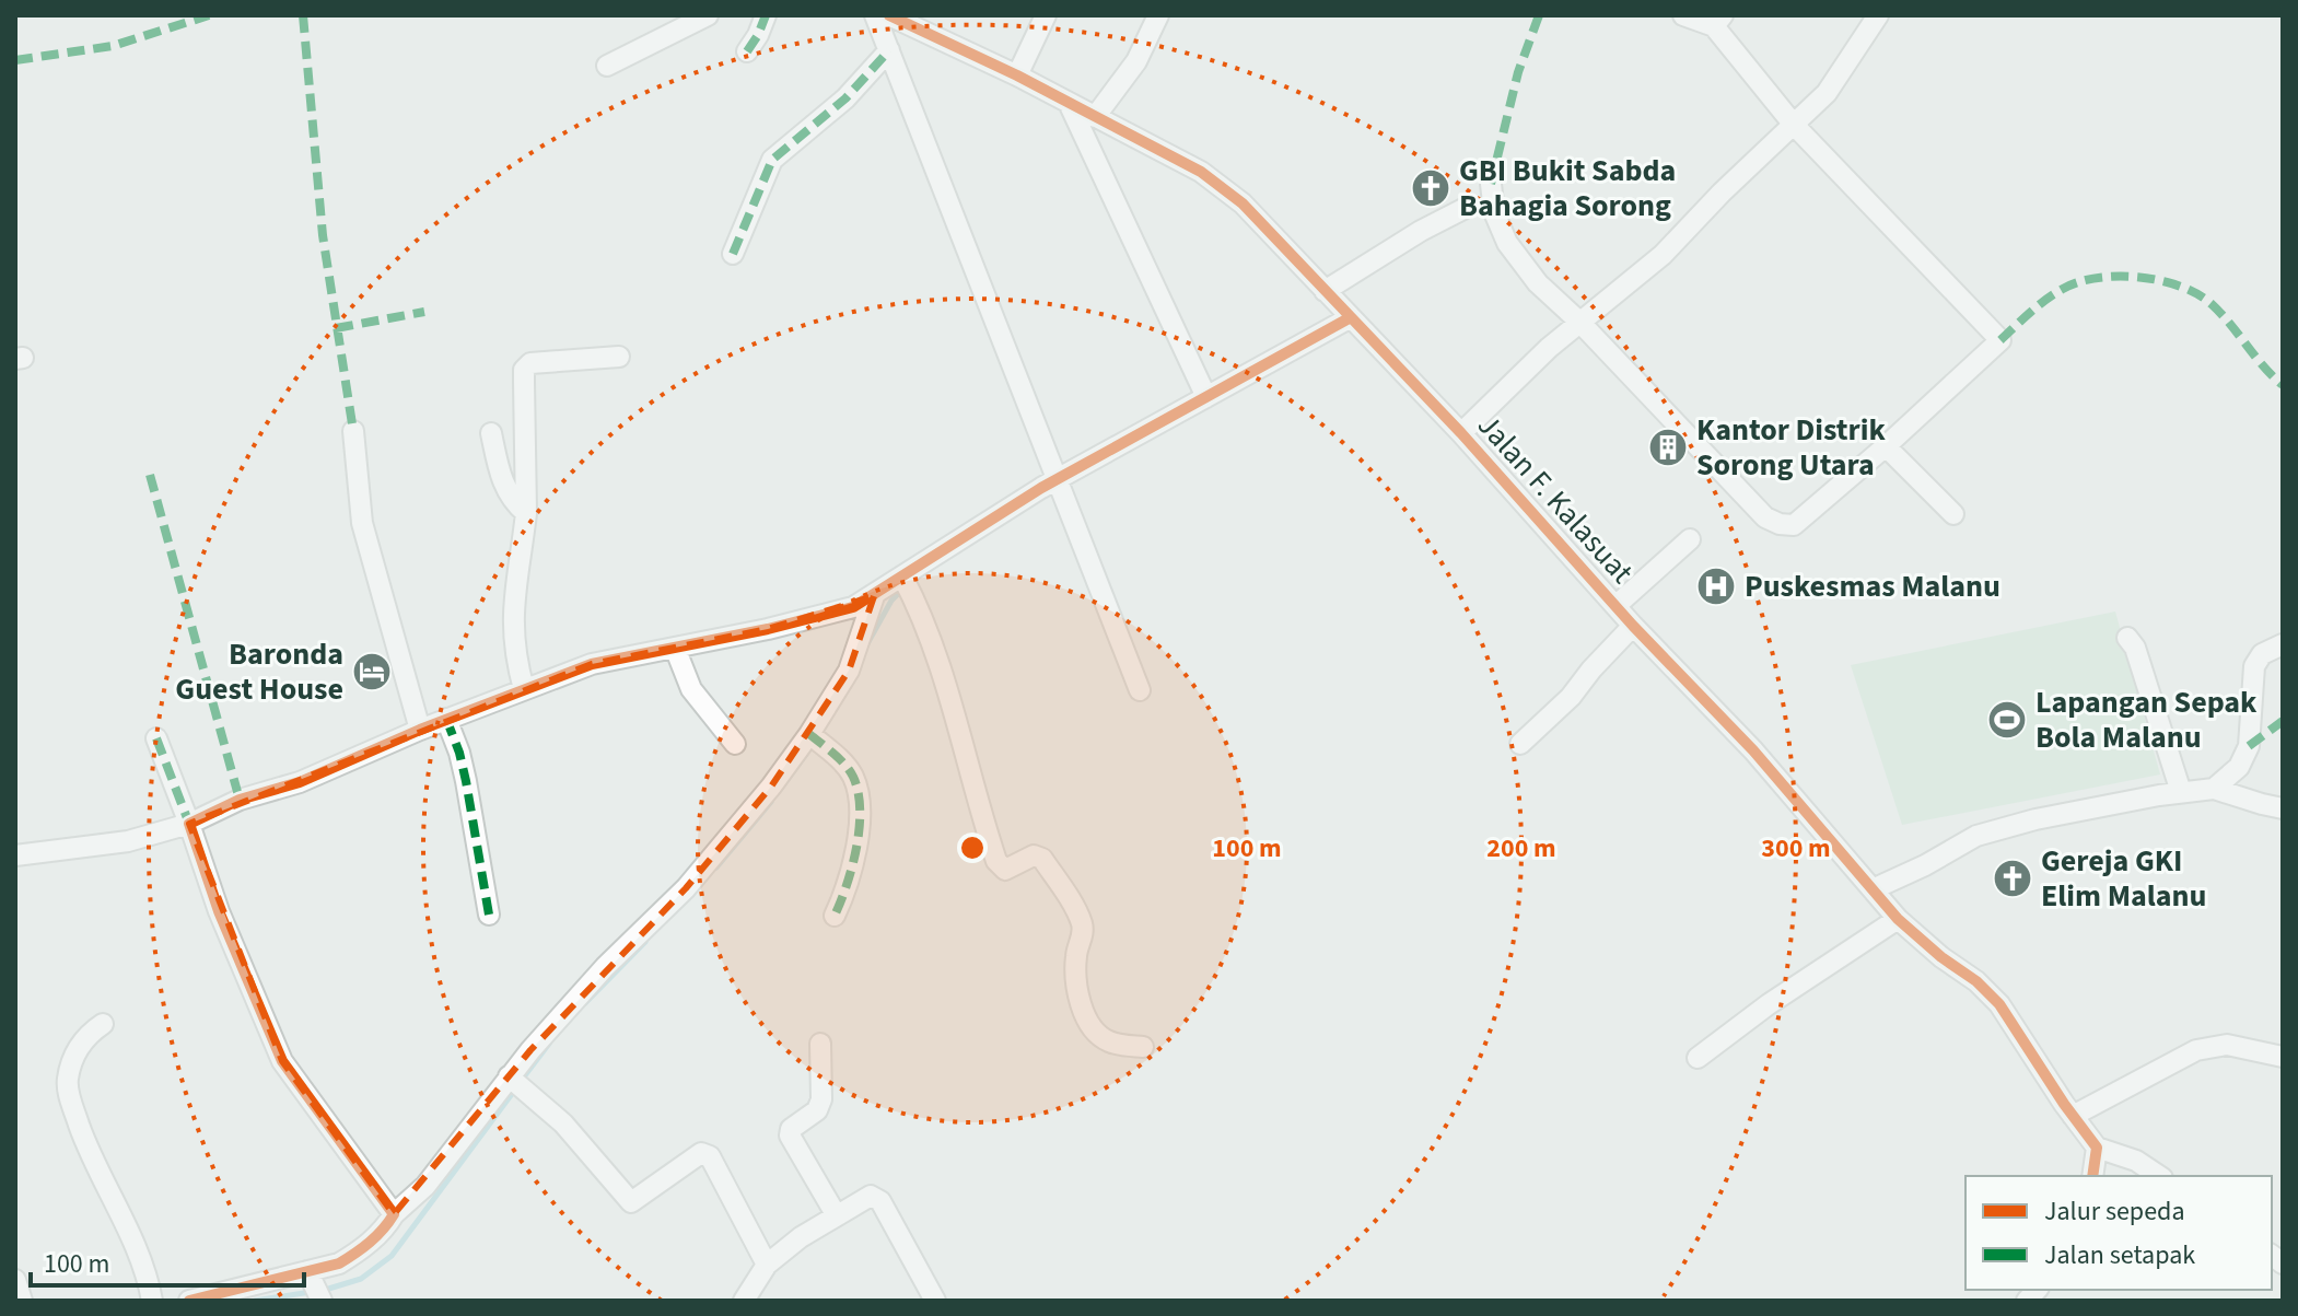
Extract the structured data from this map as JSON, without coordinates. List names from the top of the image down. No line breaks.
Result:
{"streets":{"street":["Jalan F. Kalasuat"]},"places":{"church":["GBI Bukit Sabda Bahagia Sorong","Gereja GKI Elim Malanu"],"building":["Kantor Distrik Sorong Utara"],"hospital":["Puskesmas Malanu"],"hotel":["Baronda Guest House"],"sports":["Lapangan Sepak Bola Malanu"]},"legend":["Jalur sepeda","Jalan setapak"],"scale_bar":"100 m","rings":["100 m","200 m","300 m"]}
